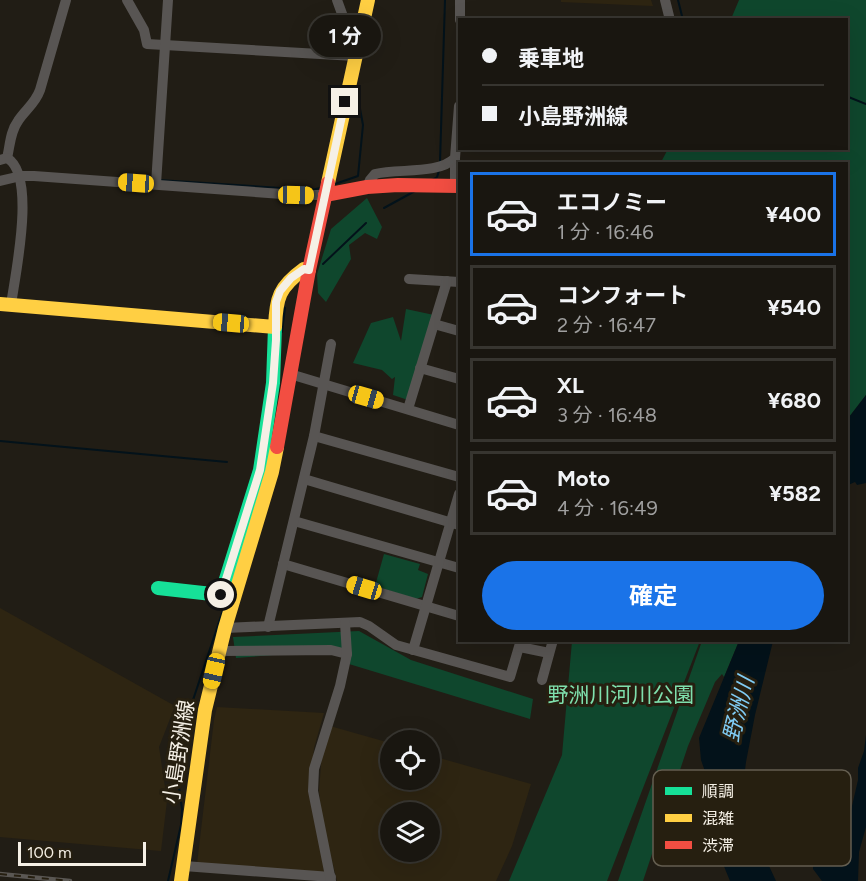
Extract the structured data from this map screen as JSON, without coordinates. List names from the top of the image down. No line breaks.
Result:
{"streets":{"main road":["小島野洲線"]},"water":["野洲川"],"parks":["野洲川河川公園"],"legend":["順調","混雑","渋滞"],"scale_bar":"100 m","page":{"bubble":"1 分","banner":["乗車地","小島野洲線"],"list":[{"name":"エコノミー","note":"1 分 · 16:46","value":"¥400"},{"name":"コンフォート","note":"2 分 · 16:47","value":"¥540"},{"name":"XL","note":"3 分 · 16:48","value":"¥680"},{"name":"Moto","note":"4 分 · 16:49","value":"¥582"}],"buttons":"確定","scale":"100 m"}}
